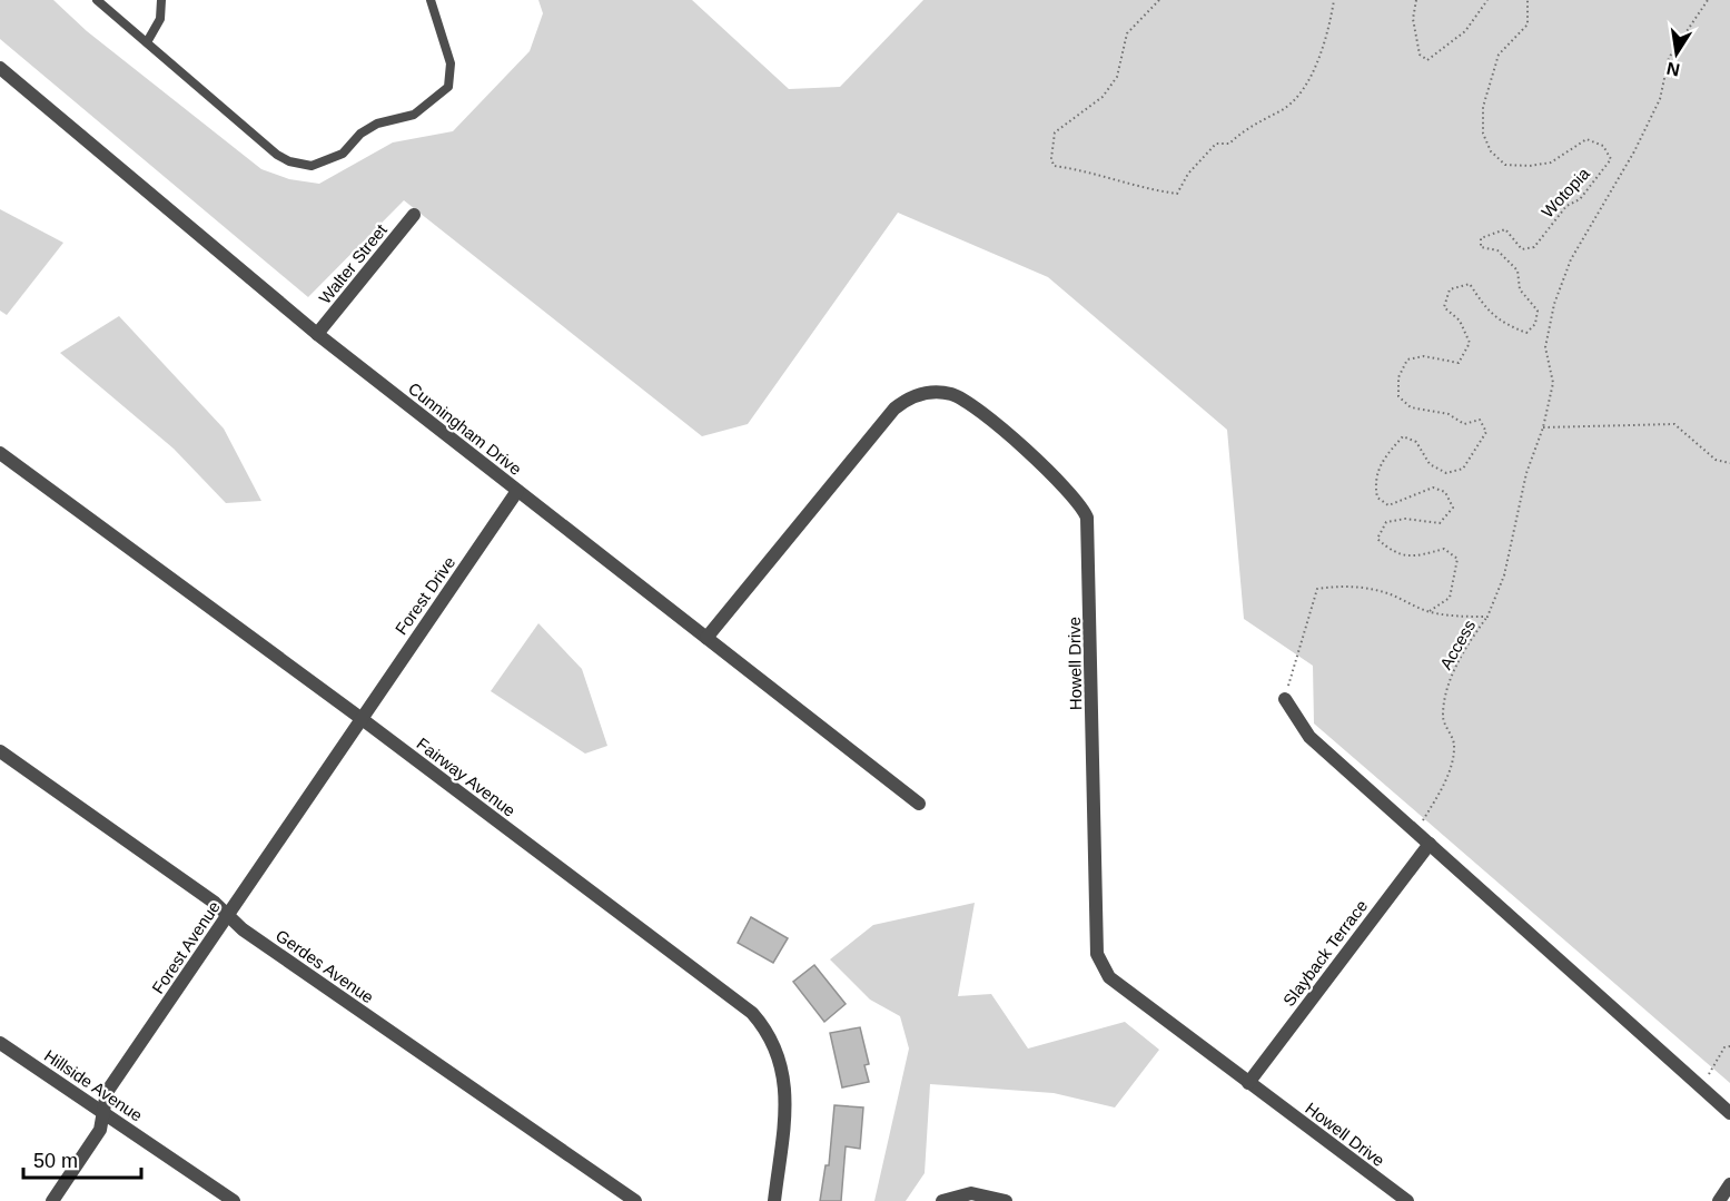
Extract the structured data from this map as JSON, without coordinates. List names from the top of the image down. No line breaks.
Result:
{"streets":{"street":["Walter Street","Cunningham Drive","Forest Drive","Howell Drive","Fairway Avenue","Forest Avenue","Slayback Terrace","Gerdes Avenue","Hillside Avenue"],"path":["Wotopia","Access"]},"crossings":[["Wotopia","Access"],["Walter Street","Cunningham Drive"],["Cunningham Drive","Forest Drive"],["Cunningham Drive","Howell Drive"],["Forest Drive","Fairway Avenue"],["Forest Drive","Forest Avenue"],["Howell Drive","Slayback Terrace"],["Fairway Avenue","Forest Avenue"],["Forest Avenue","Gerdes Avenue"],["Forest Avenue","Hillside Avenue"]],"scale_bar":"50 m","north":"bottom"}
